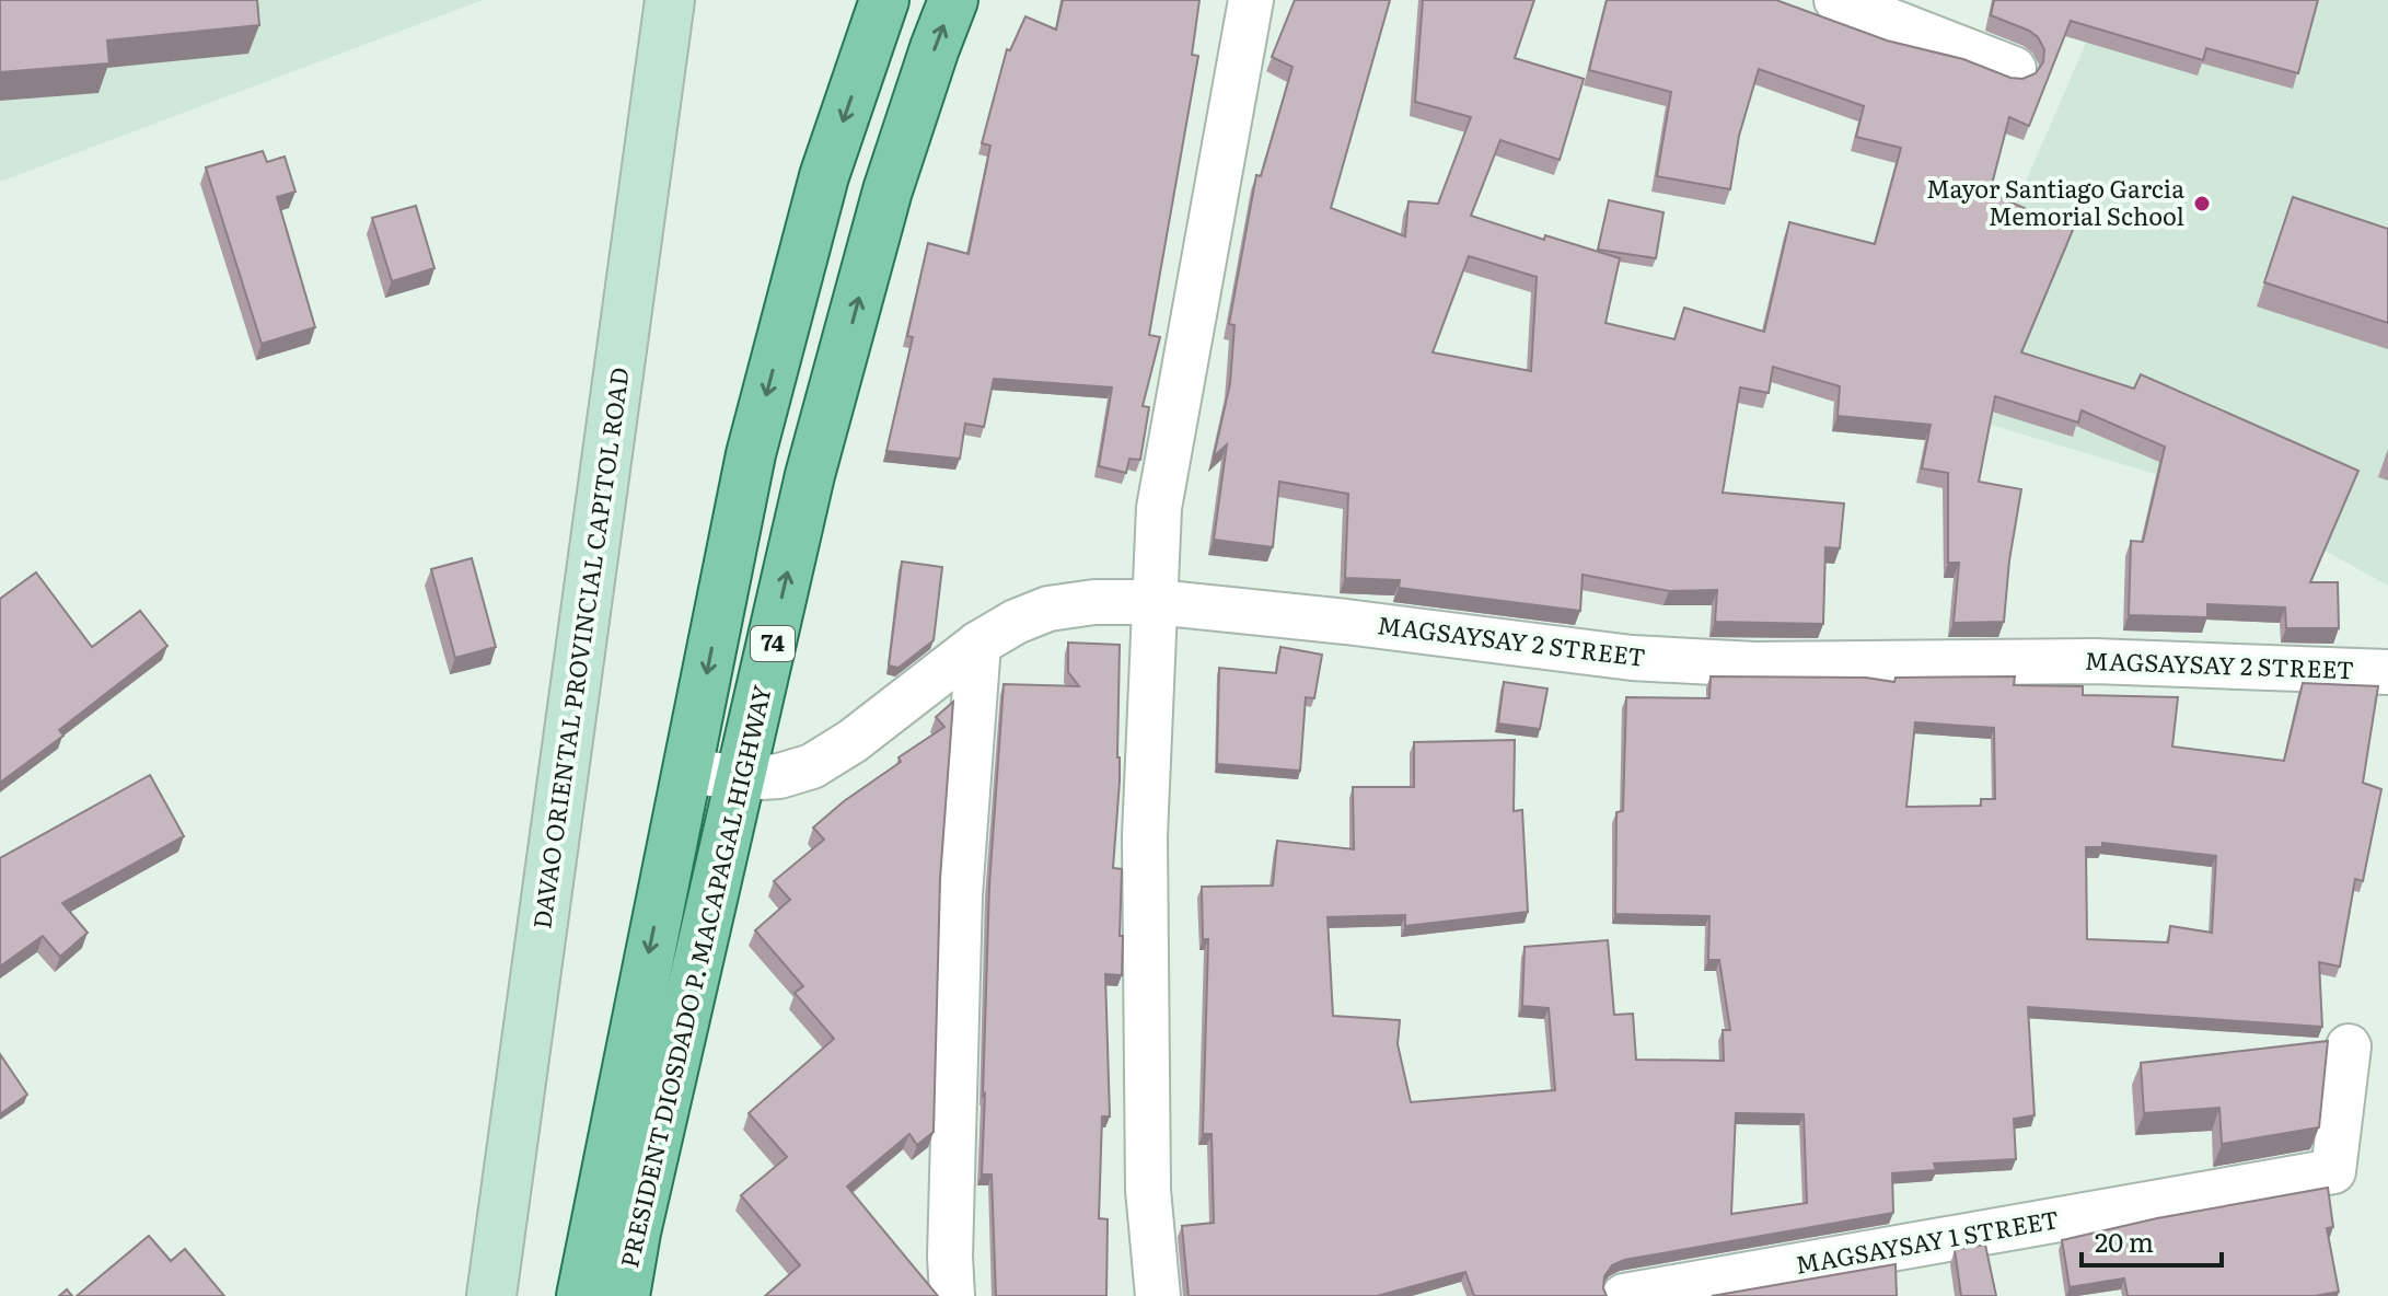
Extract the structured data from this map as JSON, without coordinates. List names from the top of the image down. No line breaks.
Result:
{"streets":{"main road":["74","PRESIDENT DIOSDADO P. MACAPAGAL HIGHWAY"],"street":["MAGSAYSAY 2 STREET","DAVAO ORIENTAL PROVINCIAL CAPITOL ROAD","MAGSAYSAY 1 STREET"]},"crossings":[["MAGSAYSAY 2 STREET","PRESIDENT DIOSDADO P. MACAPAGAL HIGHWAY"]],"places":["Mayor Santiago Garcia Memorial School"],"scale_bar":"20 m"}
